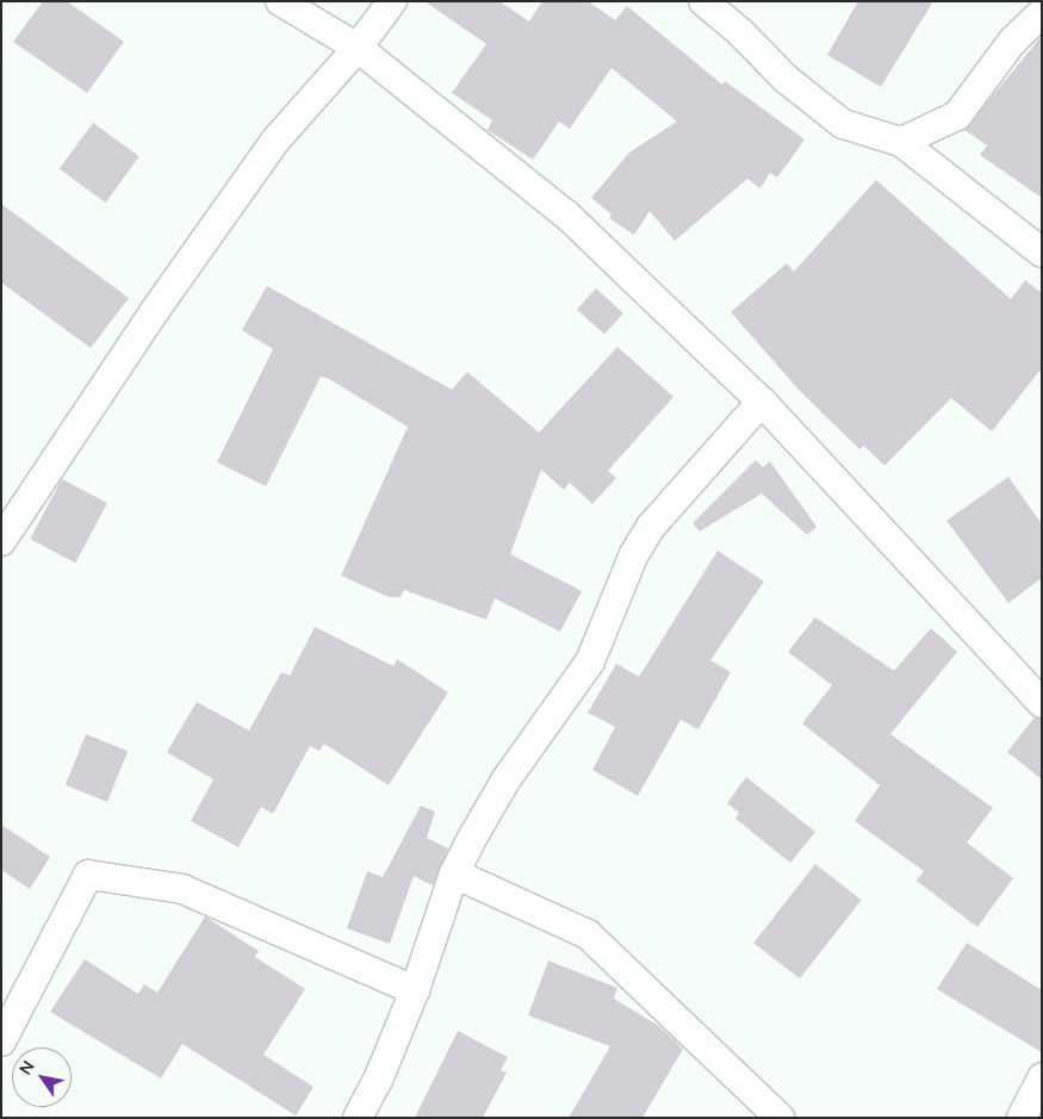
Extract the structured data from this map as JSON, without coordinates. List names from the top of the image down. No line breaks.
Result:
{"north":"top left"}
